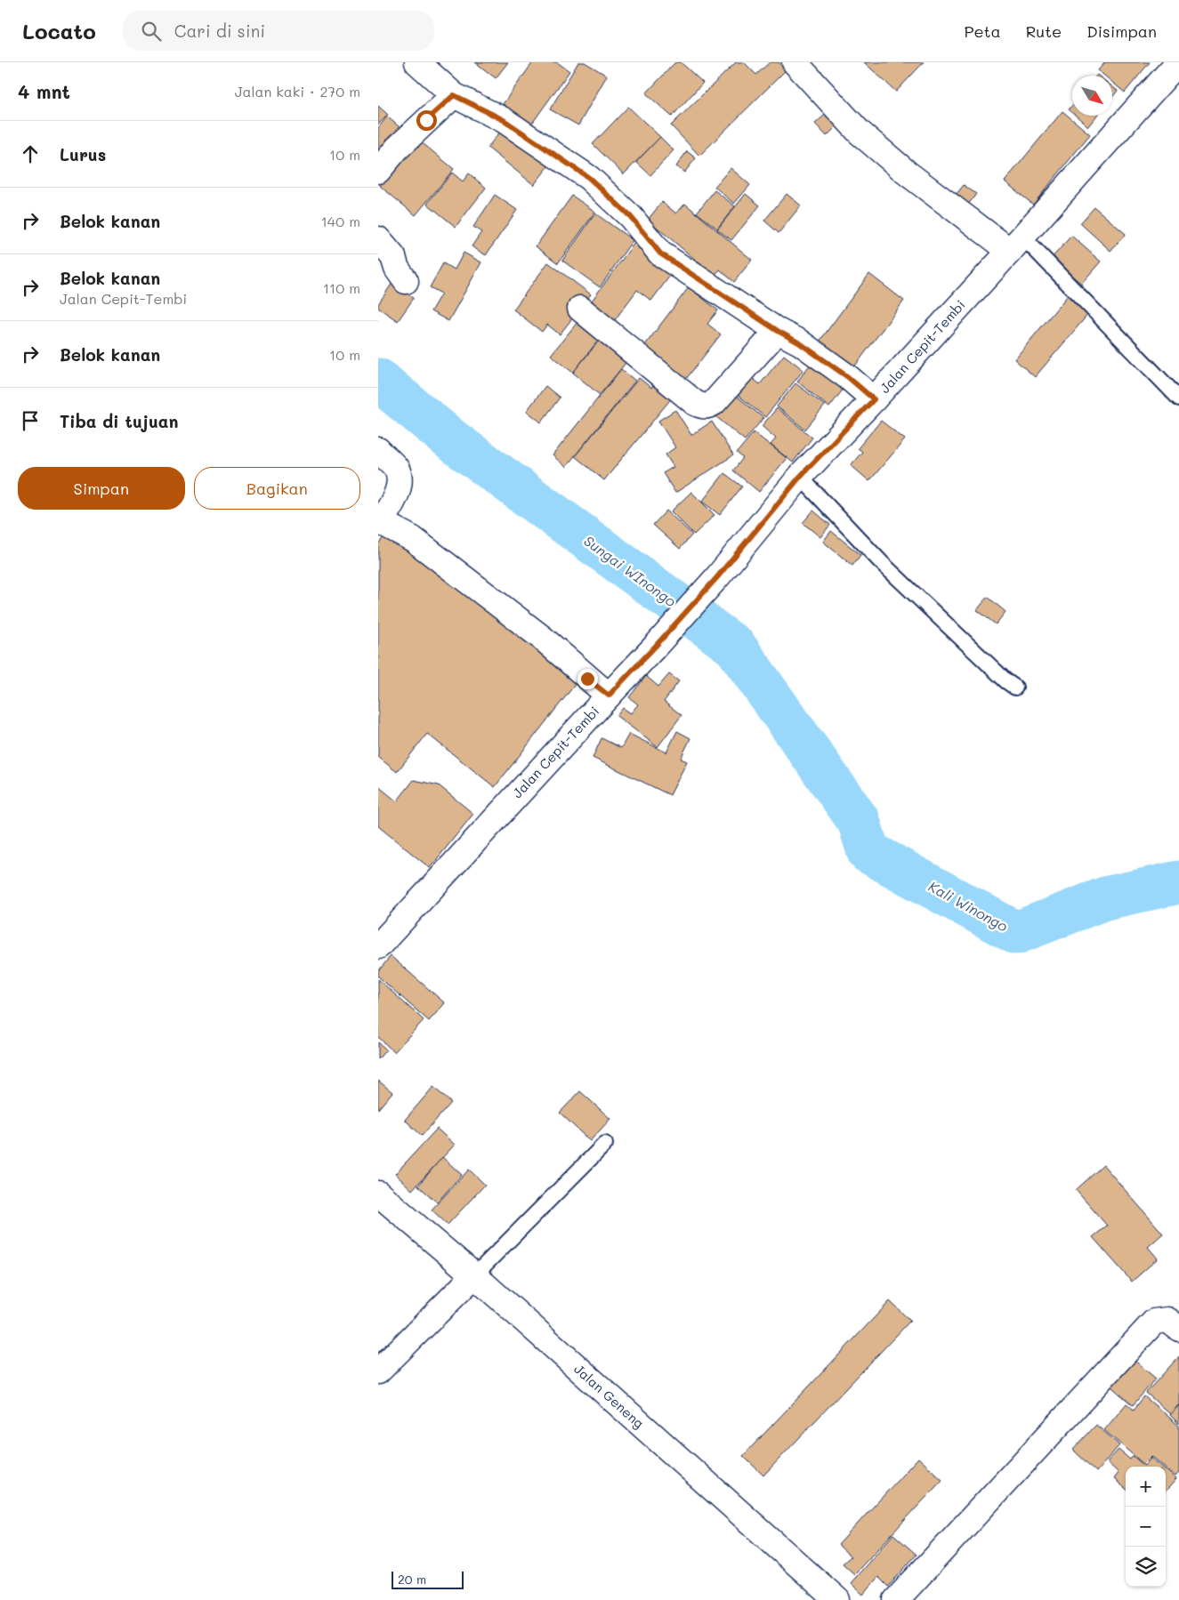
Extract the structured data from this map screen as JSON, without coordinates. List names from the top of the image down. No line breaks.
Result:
{"streets":{"street":["Jalan Cepit-Tembi","Jalan Geneng"]},"water":["Sungai WInongo","Kali Winongo"],"scale_bar":"20 m","north":"bottom right","page":{"header":"Locato","search":"Cari di sini","nav":["Peta","Rute","Disimpan"],"heading":["4 mnt","Jalan kaki · 270 m"],"list":[["Lurus","10 m"],["Belok kanan","140 m"],["Belok kanan","Jalan Cepit-Tembi","110 m"],["Belok kanan","10 m"],"Tiba di tujuan"],"buttons":["Simpan","Bagikan"],"map_buttons":["+","−"],"scale":"20 m"}}
